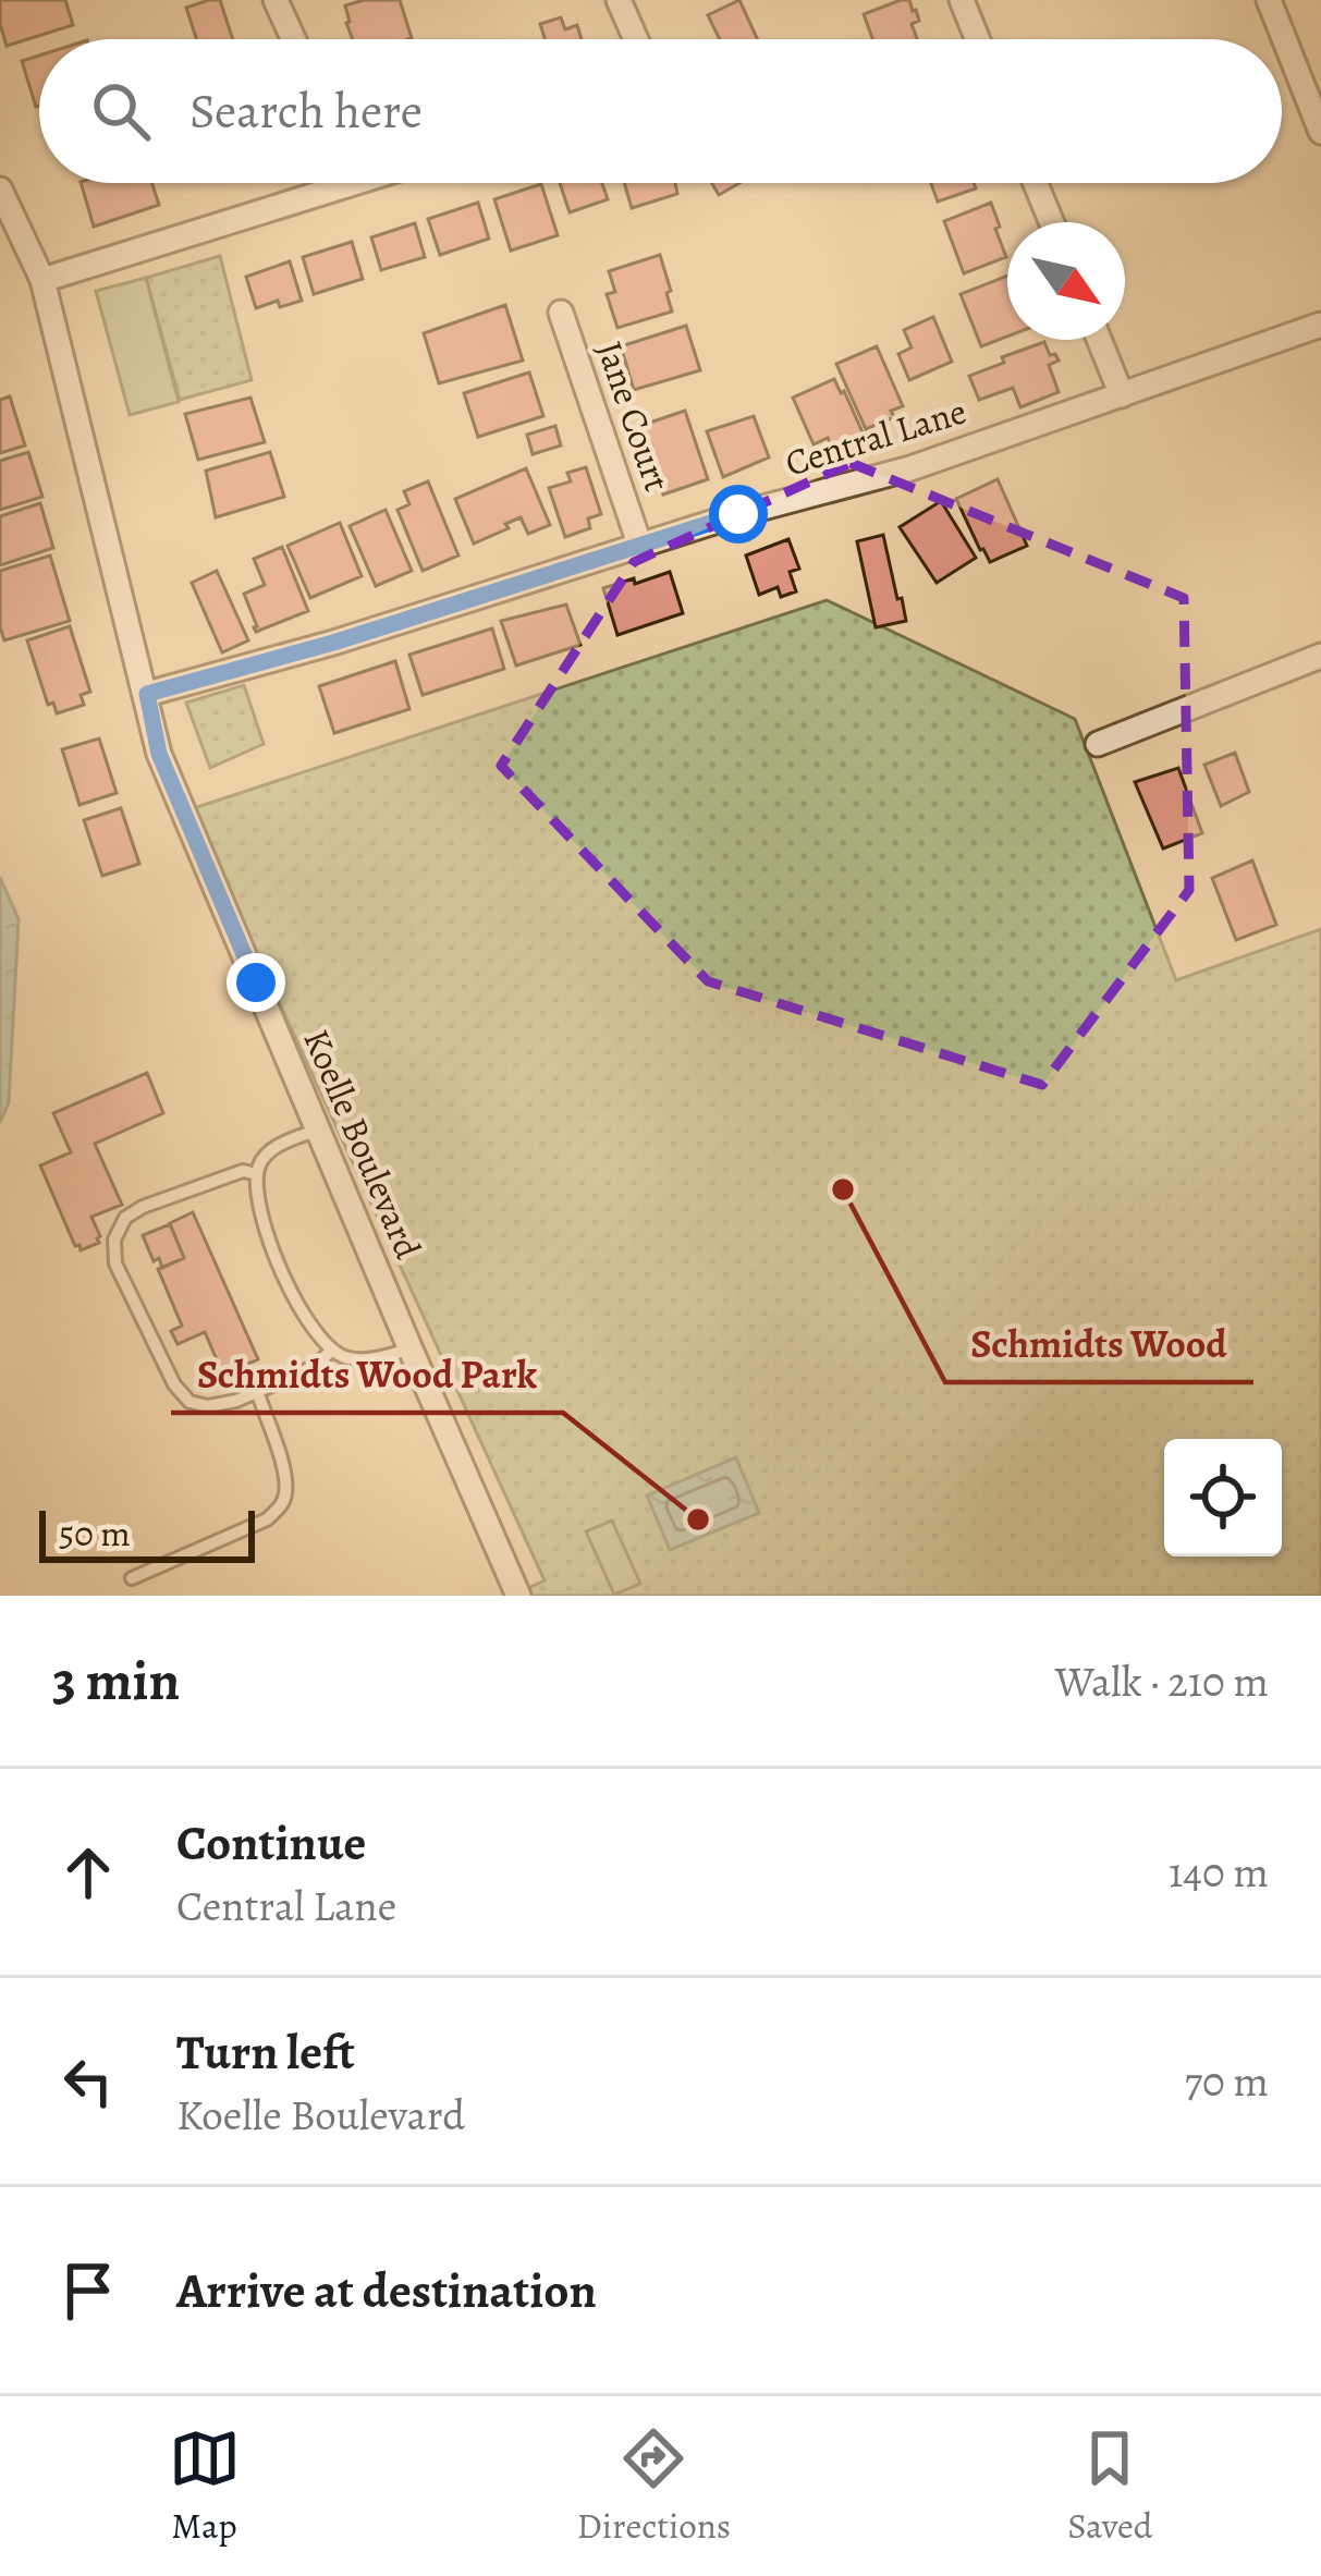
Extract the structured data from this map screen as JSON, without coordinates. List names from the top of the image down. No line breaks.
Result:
{"streets":{"street":["Jane Court","Central Lane","Koelle Boulevard"]},"crossings":[["Jane Court","Central Lane"],["Central Lane","Koelle Boulevard"]],"places":["Schmidts Wood","Schmidts Wood Park"],"scale_bar":"50 m","north":"bottom right","page":{"search":"Search here","scale":"50 m","heading":["3 min","Walk · 210 m"],"list":[["Continue","Central Lane","140 m"],["Turn left","Koelle Boulevard","70 m"],"Arrive at destination"],"nav":["Map","Directions","Saved"]}}
